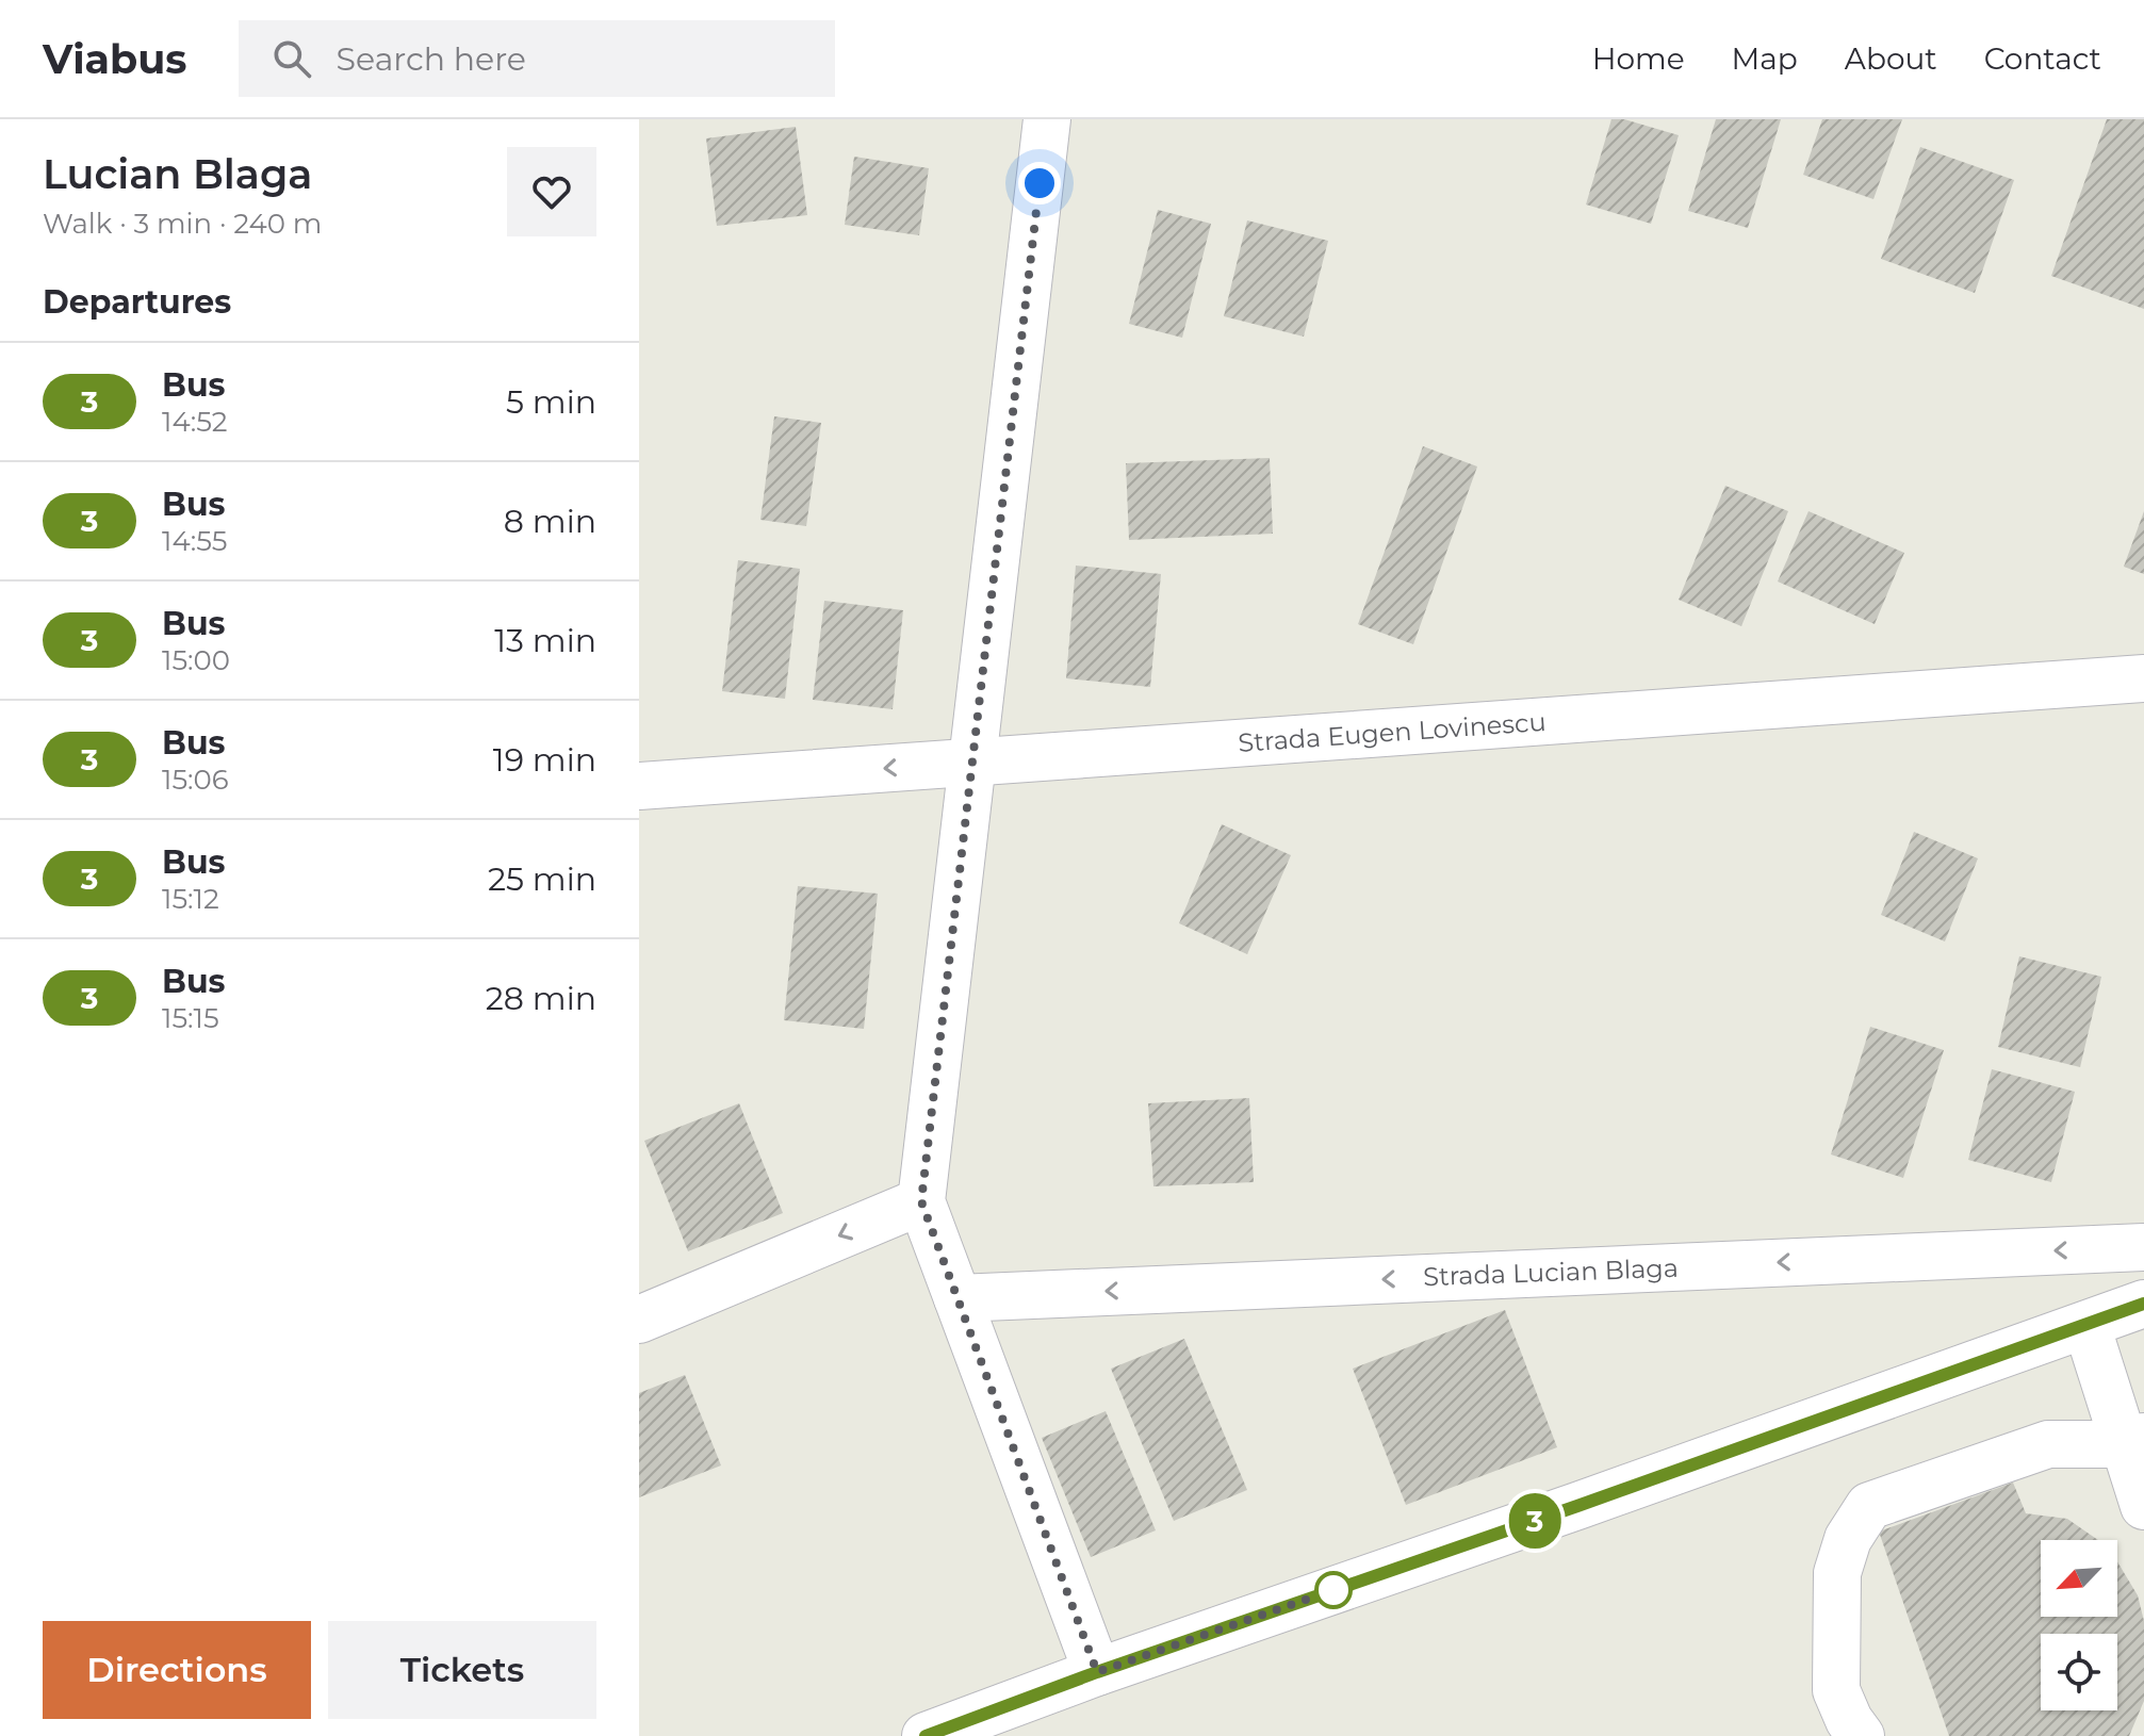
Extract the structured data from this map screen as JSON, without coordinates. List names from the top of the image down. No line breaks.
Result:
{"streets":{"street":["Strada Eugen Lovinescu","Strada Lucian Blaga"]},"lines":["bus line 3"],"north":"bottom left","page":{"header":"Viabus","search":"Search here","nav":["Home","Map","About","Contact"],"heading":[["Lucian Blaga","Walk · 3 min · 240 m"],"Departures"],"on_map":"3","list":[{"mark":"3","name":"Bus","note":"14:52","value":"5 min"},{"mark":"3","name":"Bus","note":"14:55","value":"8 min"},{"mark":"3","name":"Bus","note":"15:00","value":"13 min"},{"mark":"3","name":"Bus","note":"15:06","value":"19 min"},{"mark":"3","name":"Bus","note":"15:12","value":"25 min"},{"mark":"3","name":"Bus","note":"15:15","value":"28 min"}],"buttons":["Directions","Tickets"]}}
